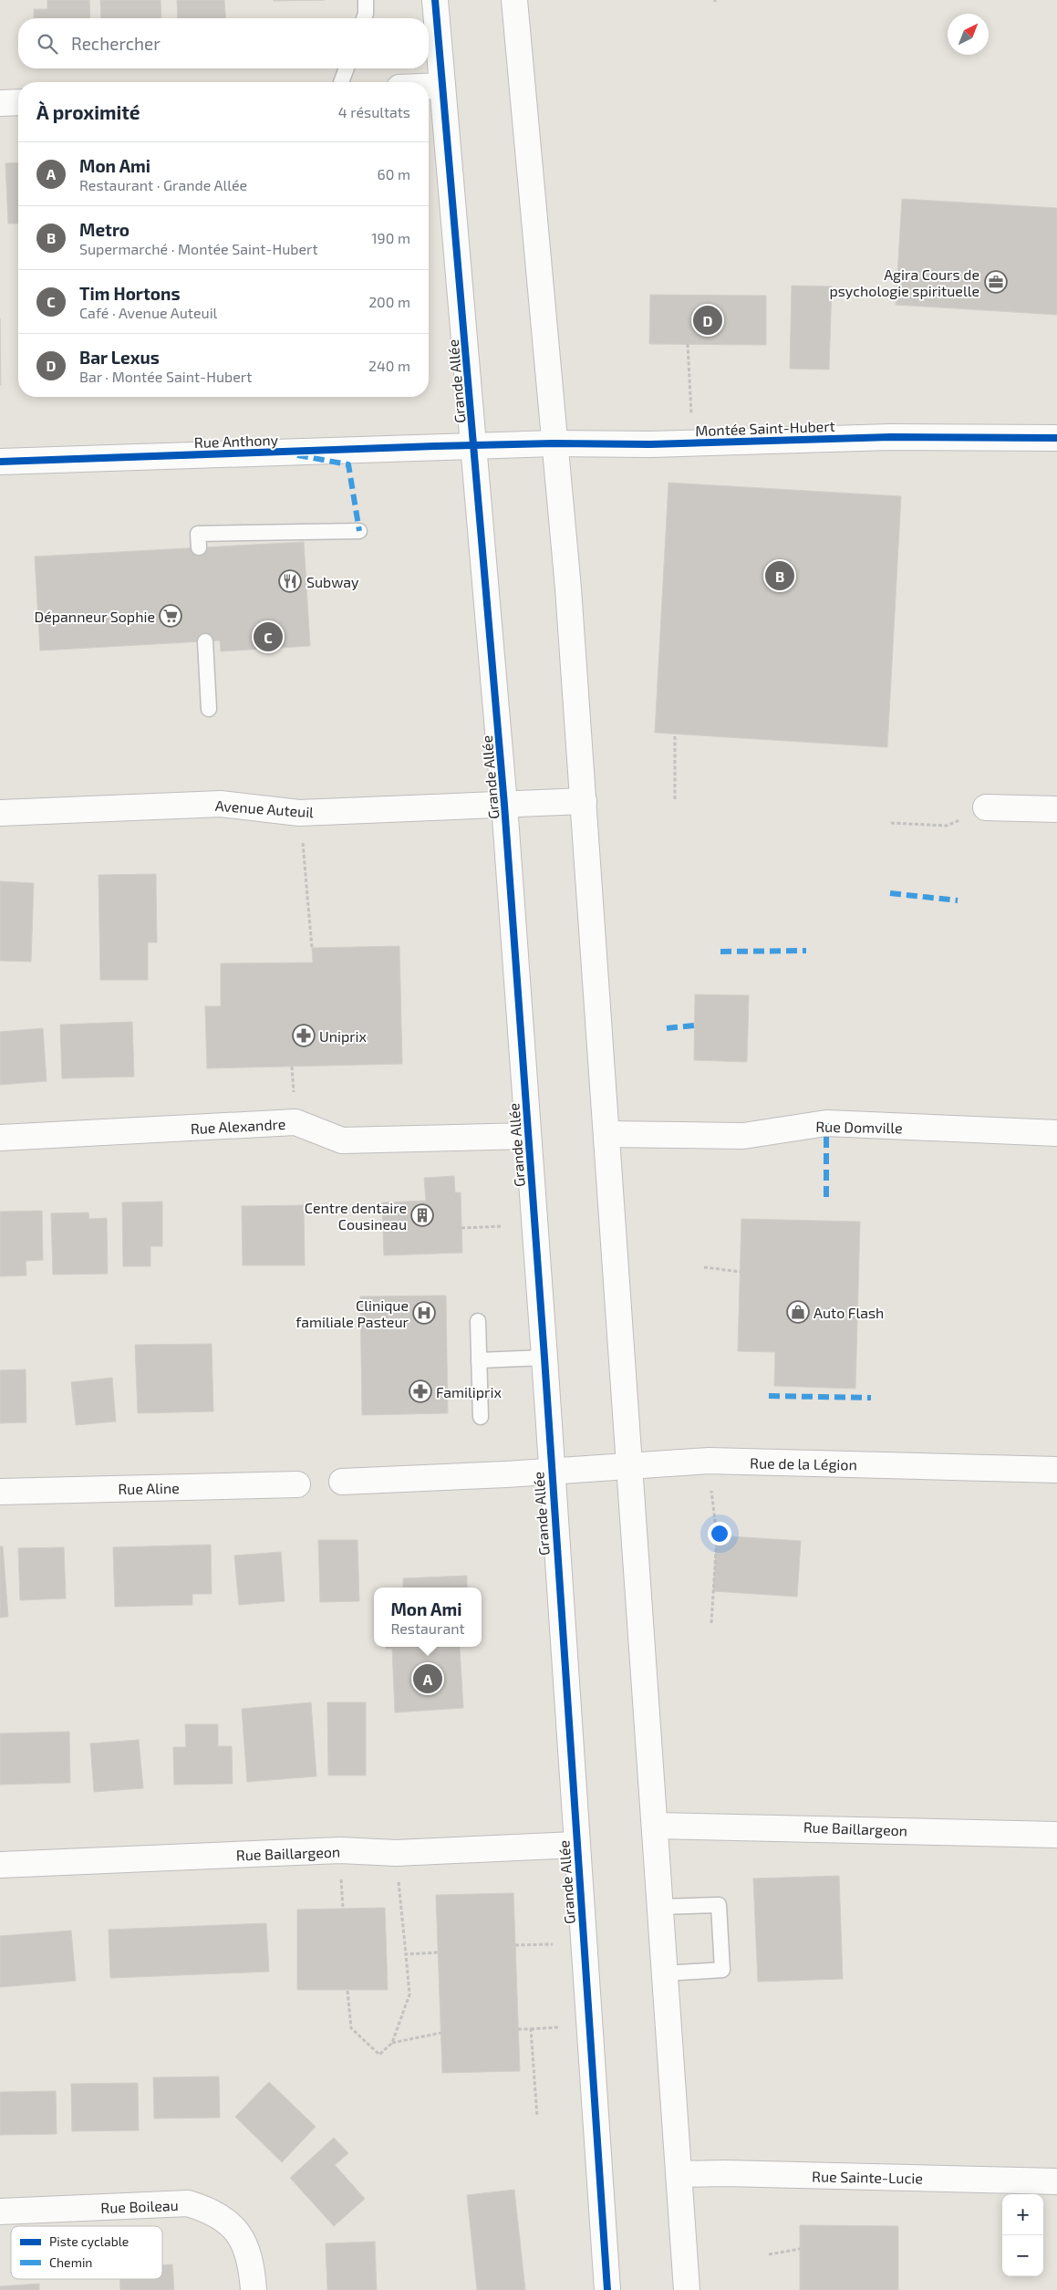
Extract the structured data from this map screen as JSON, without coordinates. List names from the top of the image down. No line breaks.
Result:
{"streets":{"street":["Grande Allée","Montée Saint-Hubert","Rue Anthony","Avenue Auteuil","Rue Alexandre","Rue Domville","Rue de la Légion","Rue Aline","Rue Baillargeon","Rue Sainte-Lucie","Rue Boileau"]},"crossings":[["Grande Allée","Montée Saint-Hubert"],["Grande Allée","Rue Anthony"],["Grande Allée","Avenue Auteuil"],["Grande Allée","Rue Alexandre"],["Grande Allée","Rue de la Légion"],["Grande Allée","Rue Baillargeon"],["Montée Saint-Hubert","Rue Anthony"]],"places":{"office":["Agira Cours de psychologie spirituelle"],"restaurant":["Subway"],"supermarket":["Dépanneur Sophie"],"pharmacy":["Uniprix","Familiprix"],"building":["Centre dentaire Cousineau"],"shop":["Auto Flash"],"hospital":["Clinique familiale Pasteur"]},"legend":["Piste cyclable","Chemin"],"north":"top right","page":{"search":"Rechercher","heading":["À proximité","4 résultats"],"list":[{"mark":"A","name":"Mon Ami","note":"Restaurant · Grande Allée","value":"60 m"},{"mark":"B","name":"Metro","note":"Supermarché · Montée Saint-Hubert","value":"190 m"},{"mark":"C","name":"Tim Hortons","note":"Café · Avenue Auteuil","value":"200 m"},{"mark":"D","name":"Bar Lexus","note":"Bar · Montée Saint-Hubert","value":"240 m"}],"pins":["D","B","C","A"],"popup":["Mon Ami","Restaurant"],"map_buttons":["+","−"]}}
